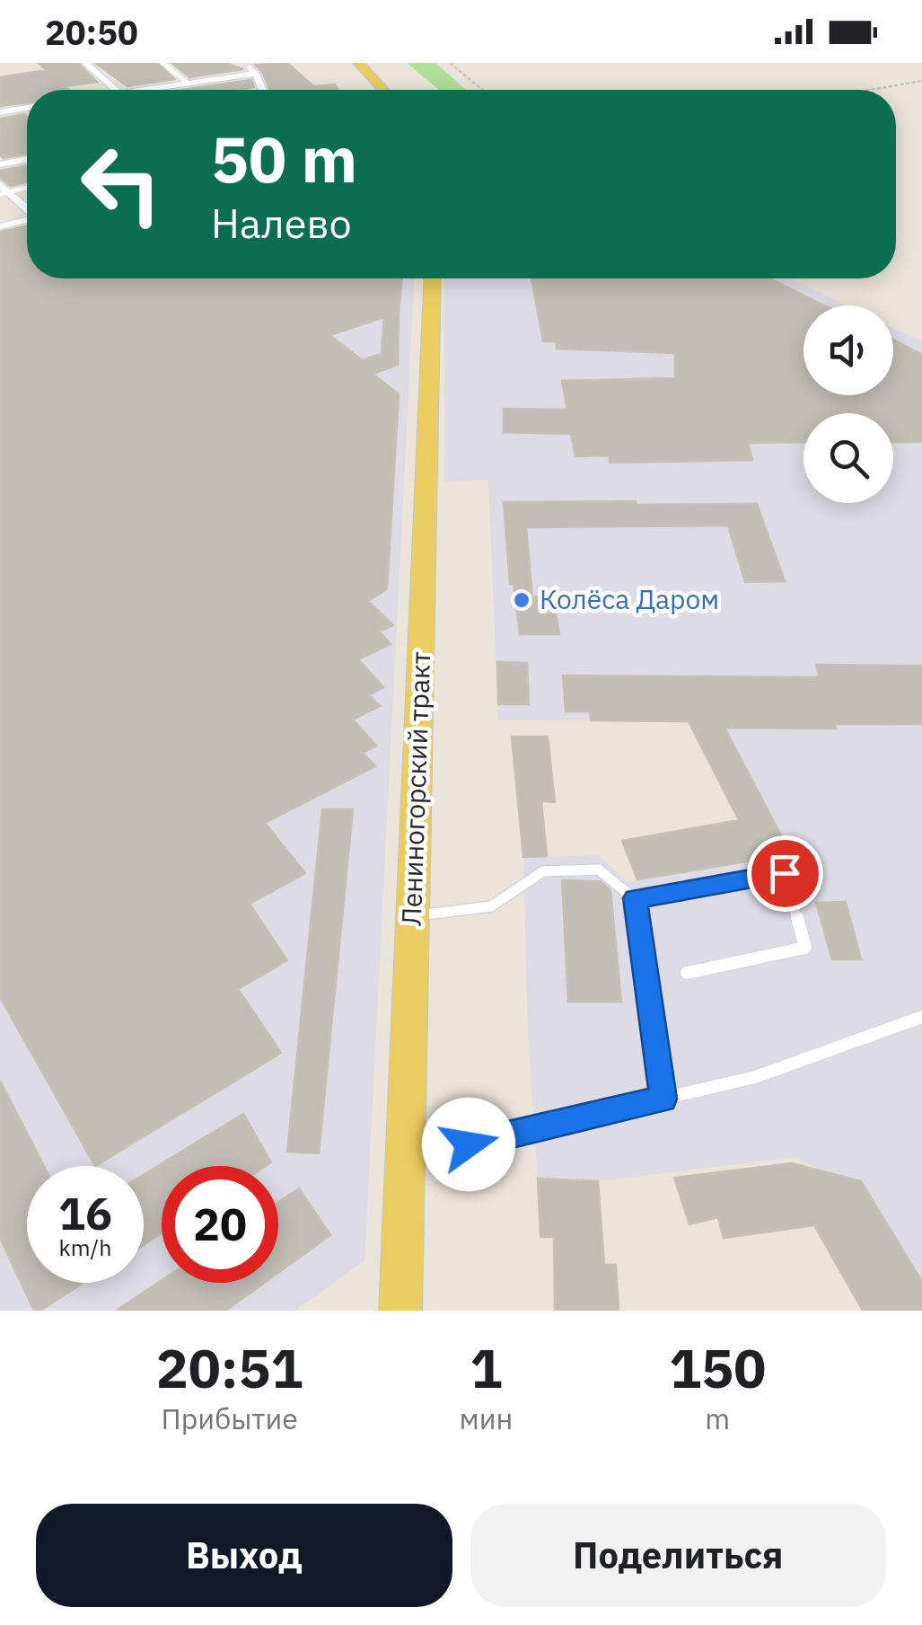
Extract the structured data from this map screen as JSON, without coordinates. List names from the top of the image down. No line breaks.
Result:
{"streets":{"main road":["Лениногорский тракт"]},"places":["Колёса Даром"],"page":{"status":"20:50","turn":["50 m","Налево"],"speed":"16 km/h","limit":"20","eta":["20:51","Прибытие","1","мин","150","m"],"buttons":["Выход","Поделиться"]}}
